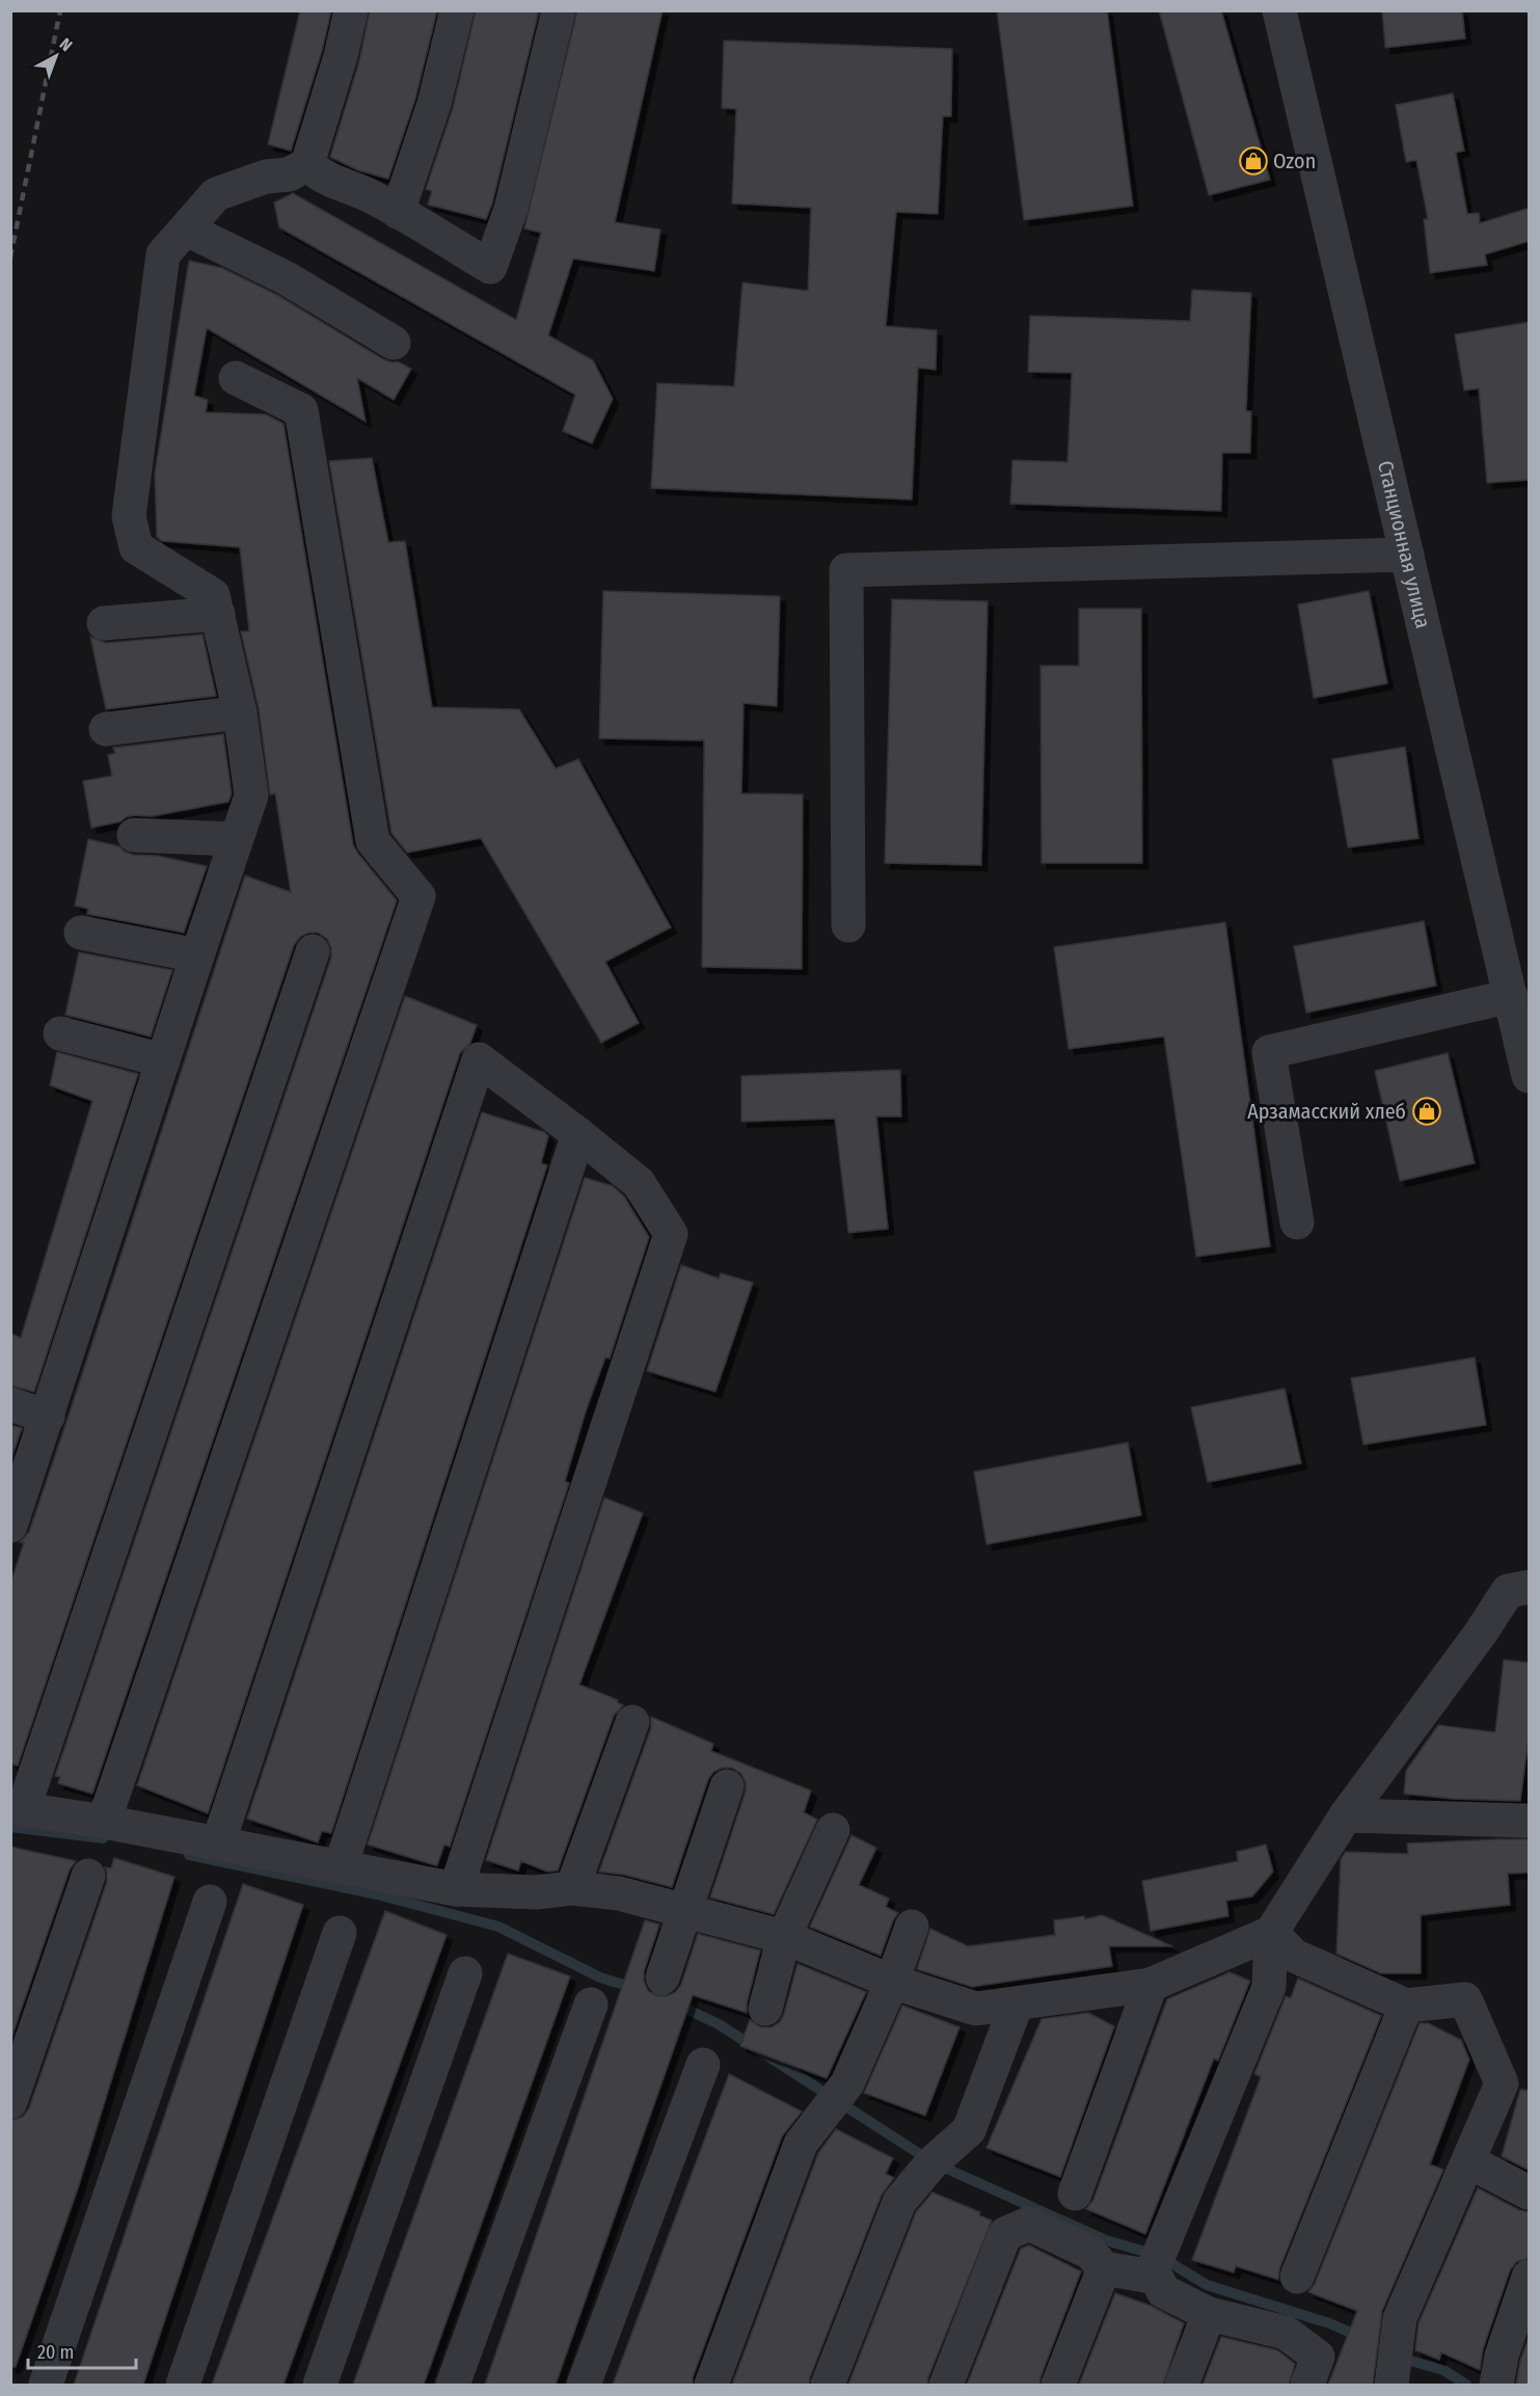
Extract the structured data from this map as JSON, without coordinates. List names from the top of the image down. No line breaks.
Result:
{"streets":{"street":["Станционная улица"]},"places":{"shop":["Ozon","Арзамасский хлеб"]},"scale_bar":"20 m","north":"top right"}
